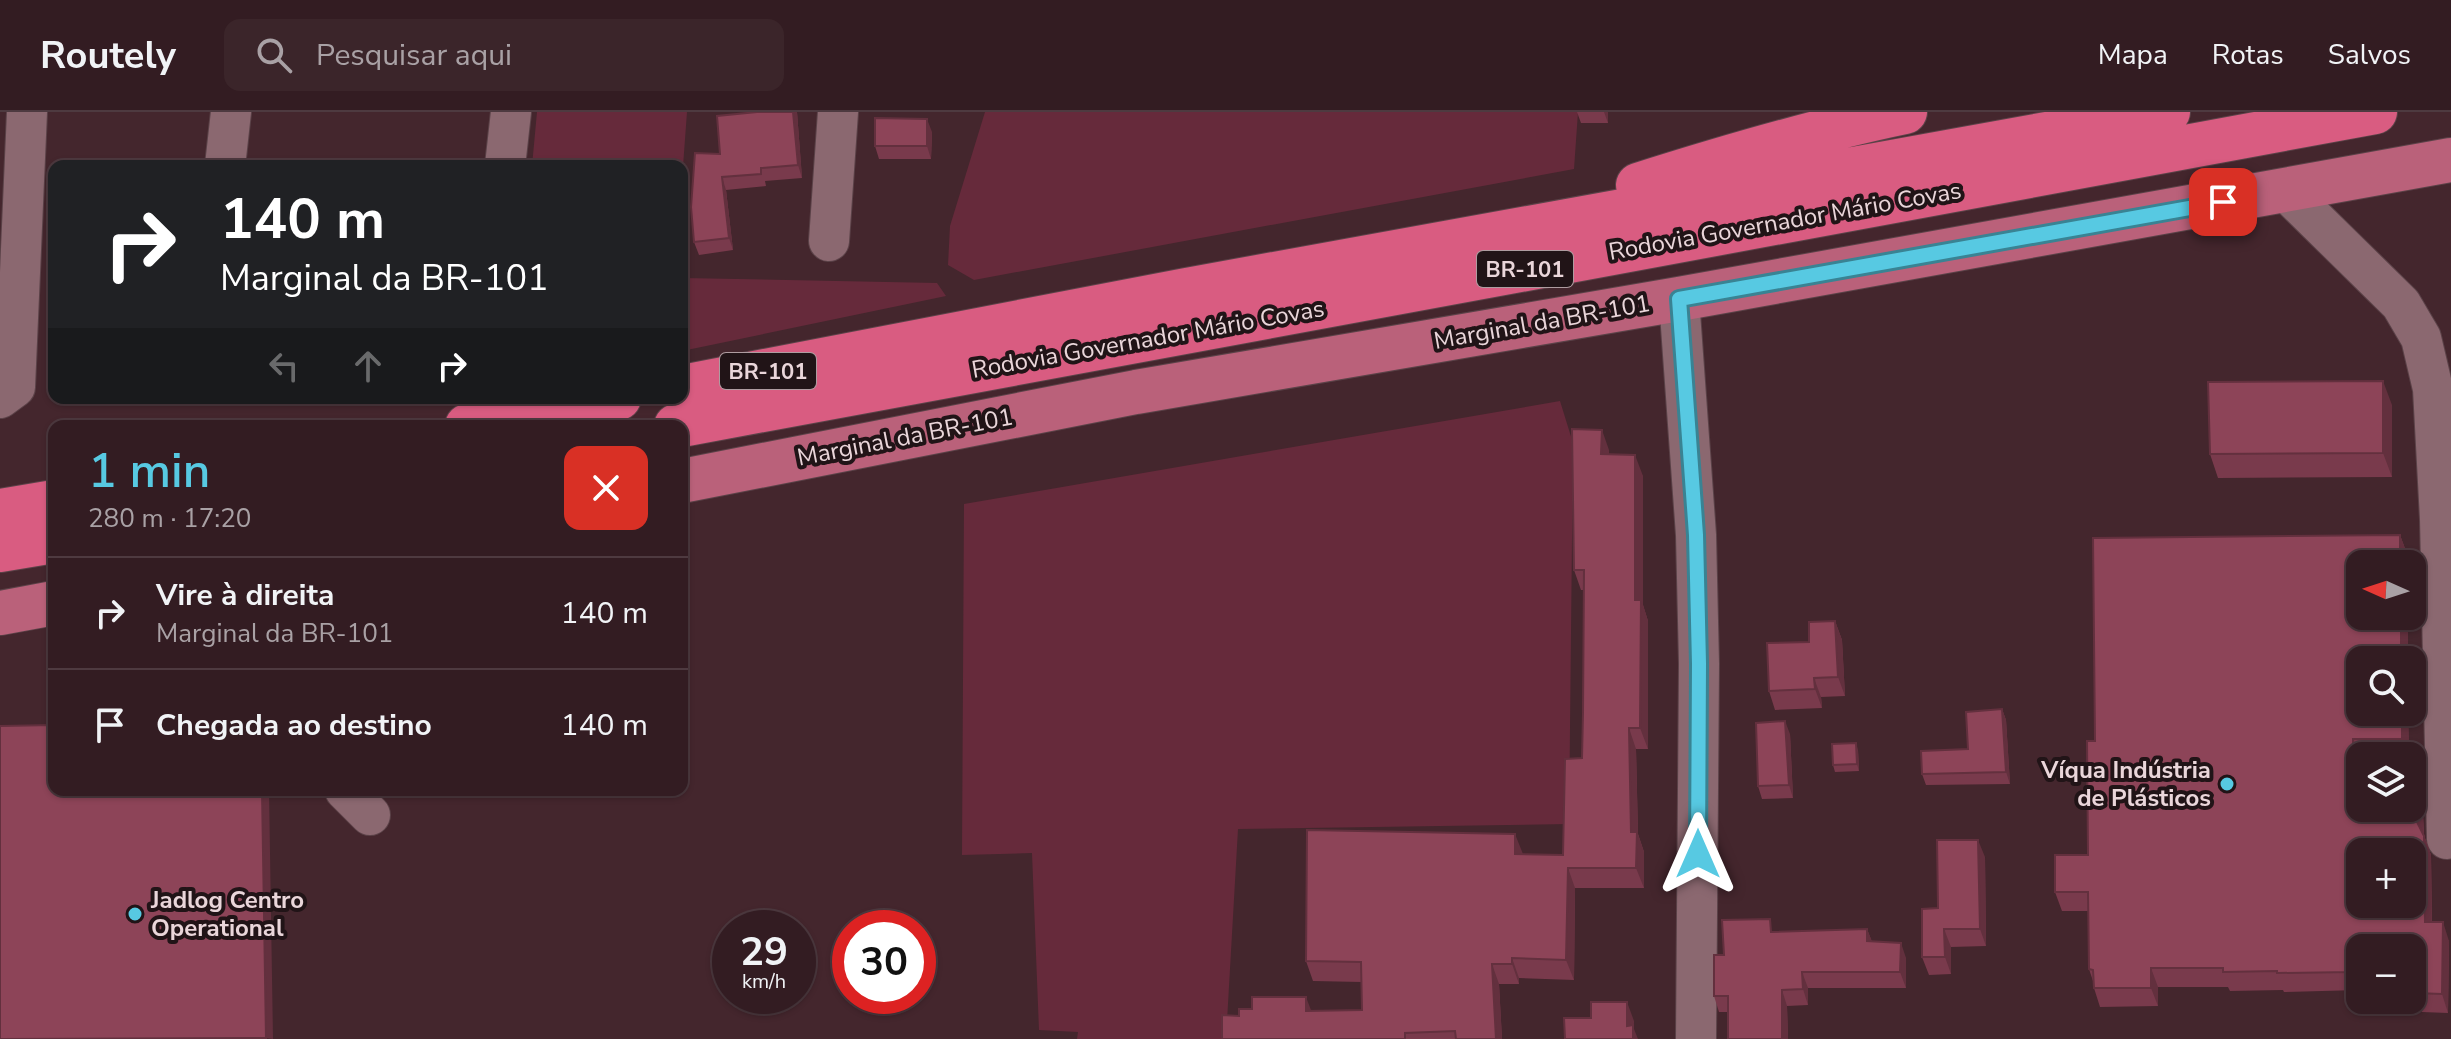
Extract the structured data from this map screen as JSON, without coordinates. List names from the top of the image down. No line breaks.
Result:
{"streets":{"highway":["Rodovia Governador Mário Covas","BR-101"],"main road":["Marginal da BR-101"]},"places":["Víqua Indústria de Plásticos","Jadlog Centro Operational"],"north":"left","page":{"header":"Routely","search":"Pesquisar aqui","nav":["Mapa","Rotas","Salvos"],"turn":["140 m","Marginal da BR-101"],"heading":["1 min","280 m · 17:20"],"map_buttons":["+","−"],"list":[{"name":"Vire à direita","note":"Marginal da BR-101","value":"140 m"},{"name":"Chegada ao destino","value":"140 m"}],"speed":"29 km/h","limit":"30"}}
